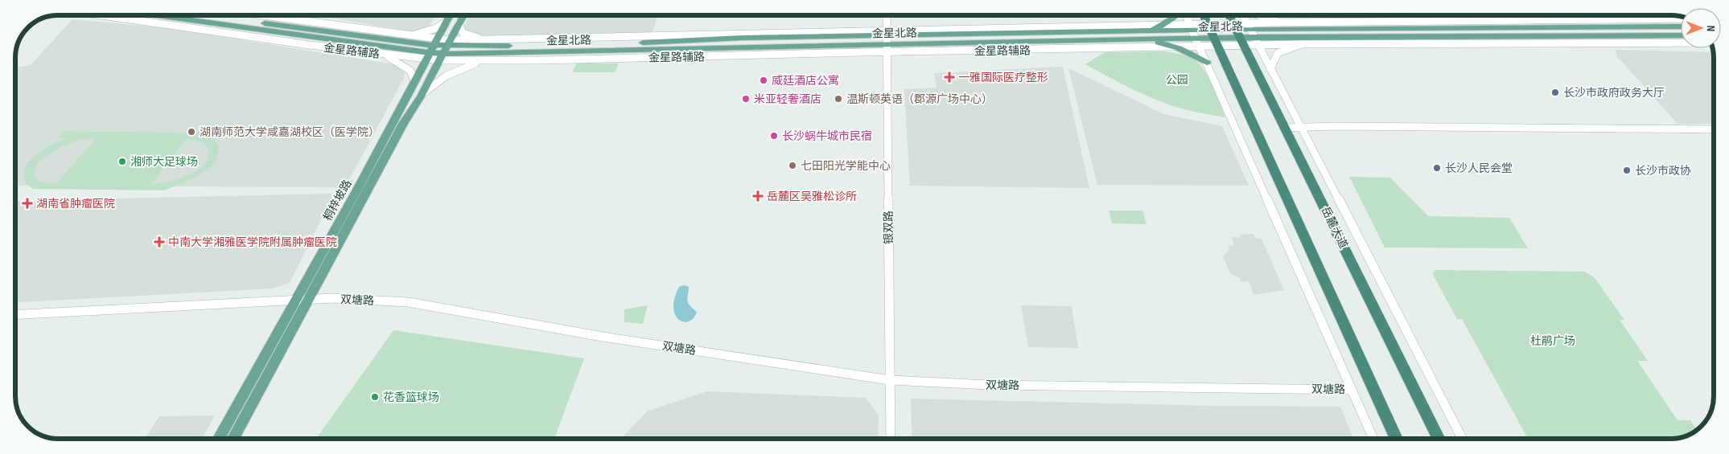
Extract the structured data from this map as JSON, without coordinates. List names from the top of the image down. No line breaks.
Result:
{"streets":{"highway":["岳麓大道"],"main road":["金星北路","桐梓坡路"],"street":["金星路辅路","银双路","双塘路"]},"crossings":[["金星北路","金星路辅路"],["金星北路","桐梓坡路"],["金星北路","银双路"],["金星北路","岳麓大道"],["金星路辅路","桐梓坡路"],["金星路辅路","银双路"],["金星路辅路","岳麓大道"],["桐梓坡路","双塘路"],["银双路","双塘路"]],"parks":["公园","杜鹃广场"],"places":{"health":["一雅国际医疗整形","岳麓区吴雅松诊所","湖南省肿瘤医院","中南大学湘雅医学院附属肿瘤医院"],"other":["威廷酒店公寓","长沙市政府政务大厅","米亚轻奢酒店","温斯顿英语（郡源广场中心）","湖南师范大学咸嘉湖校区（医学院）","长沙蜗牛城市民宿","湘师大足球场","七田阳光学能中心","长沙人民会堂","长沙市政协","花香篮球场"]},"north":"right"}
